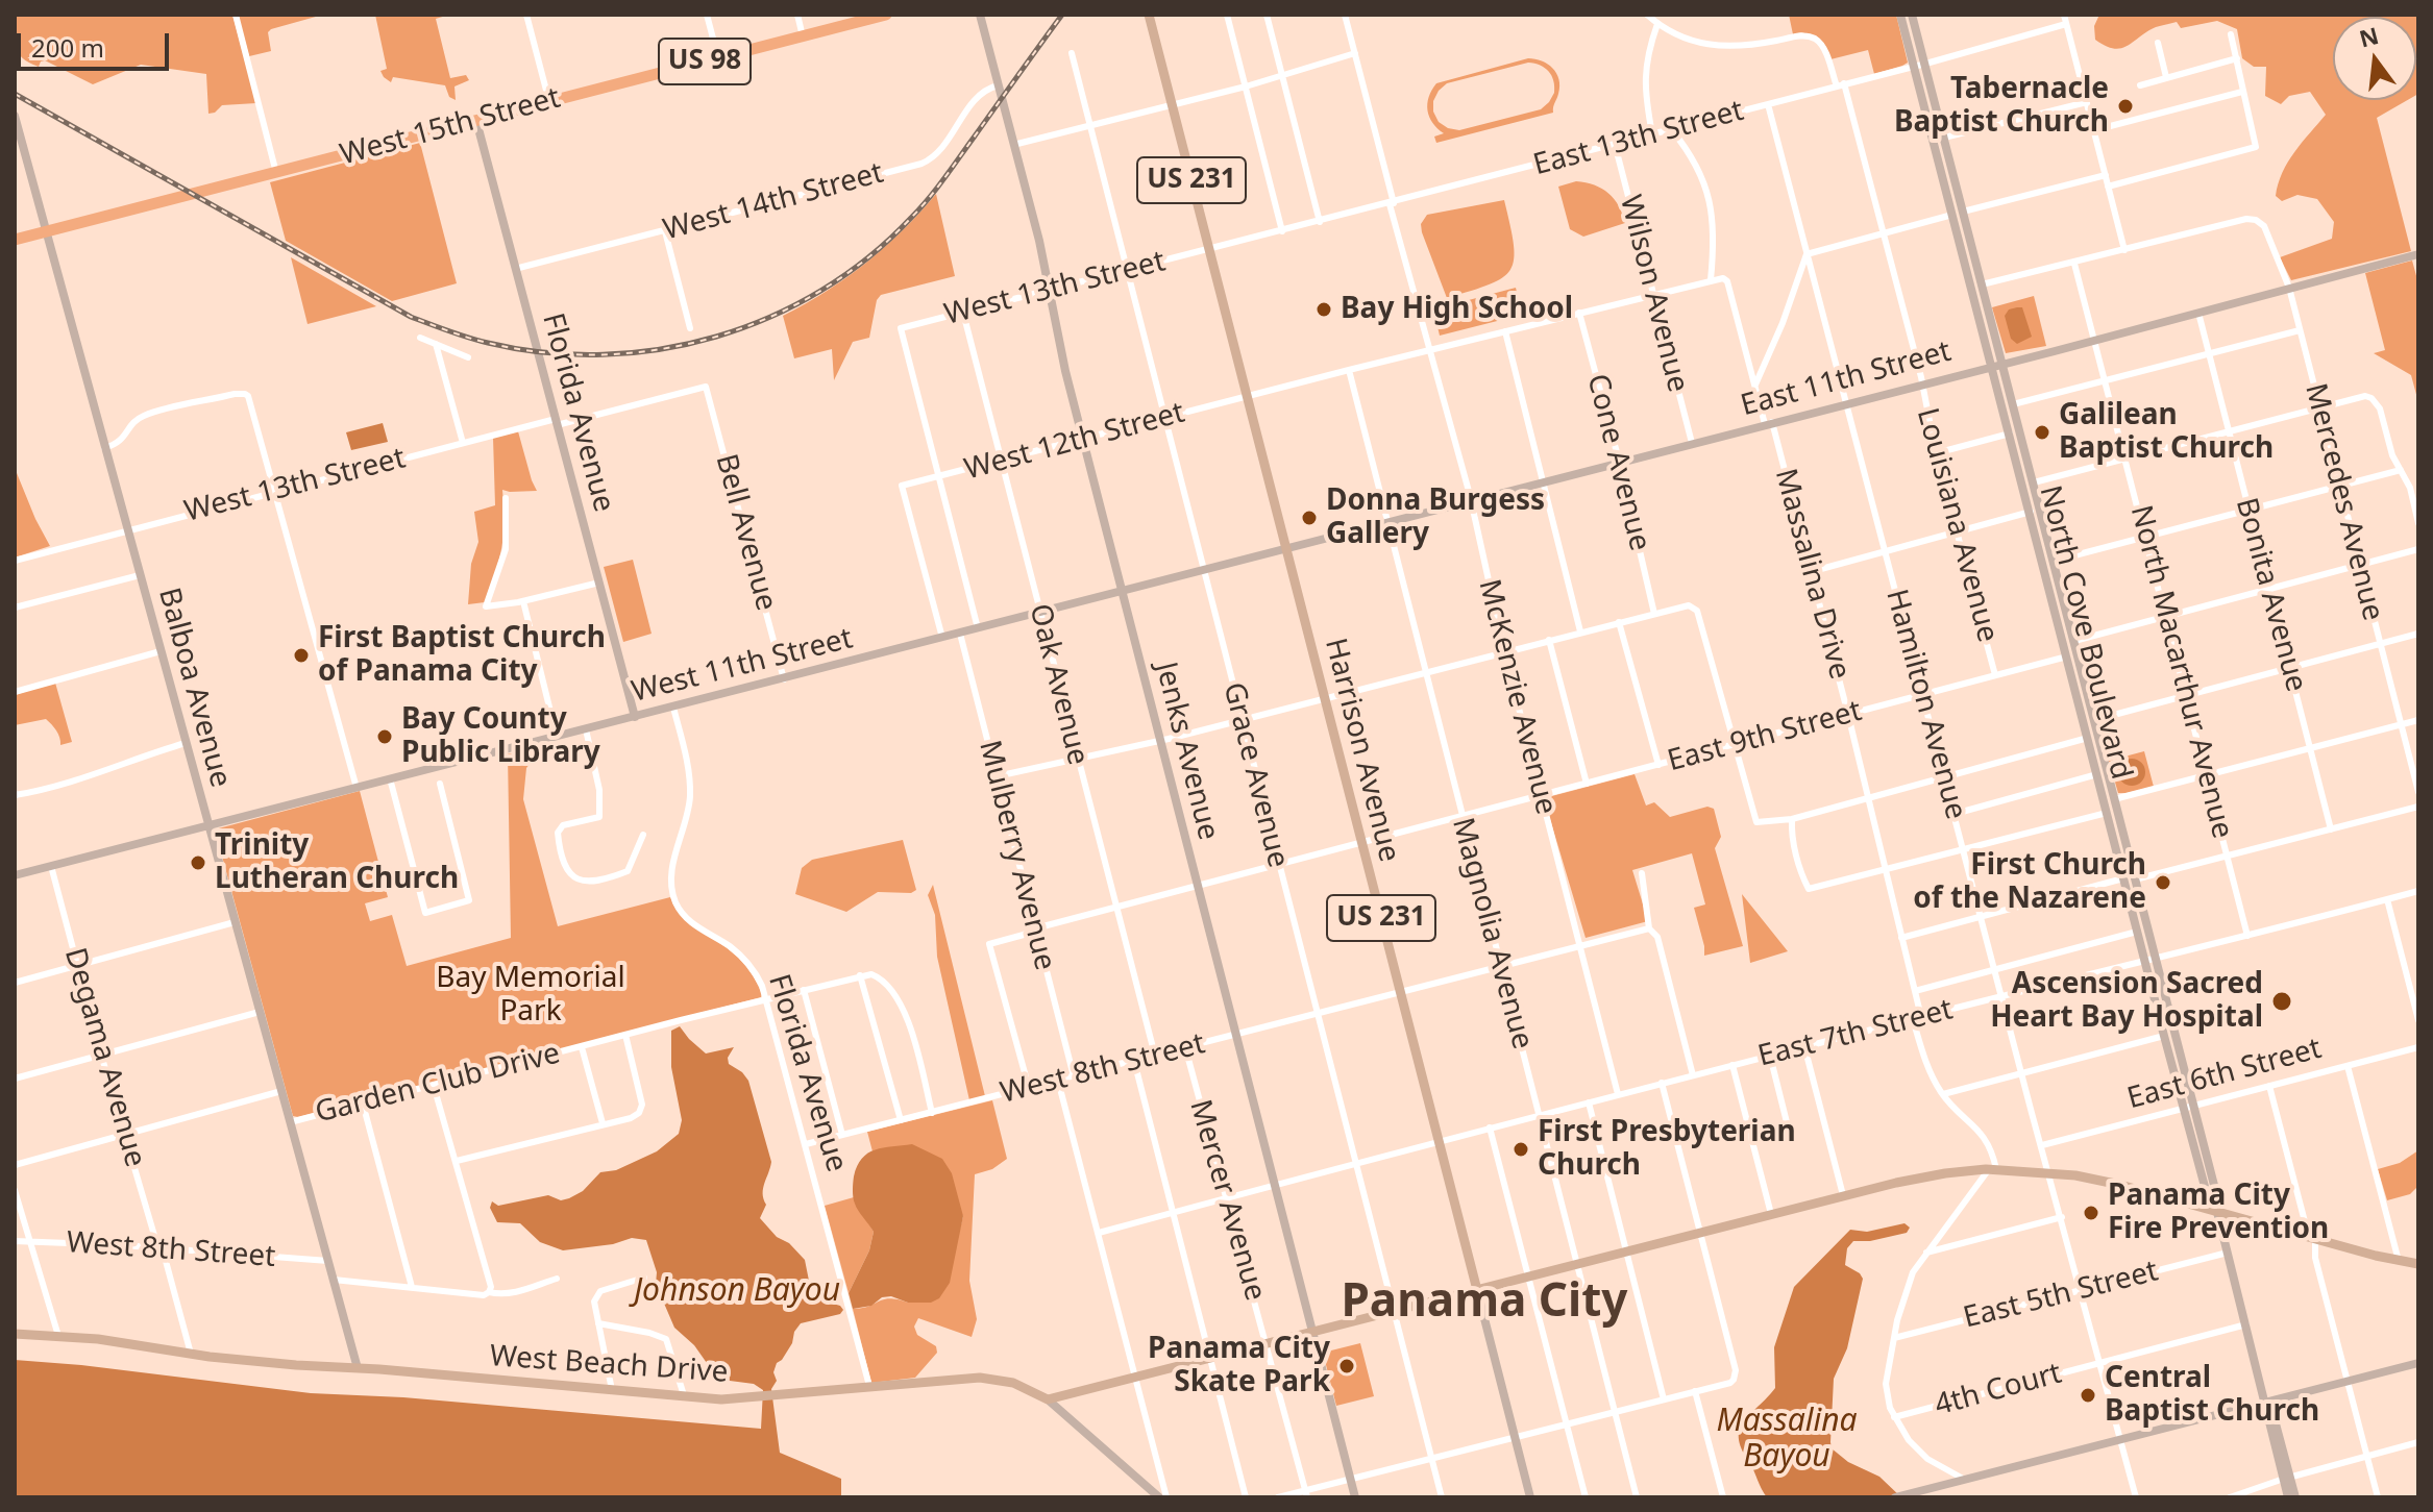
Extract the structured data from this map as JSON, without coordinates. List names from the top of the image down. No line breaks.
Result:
{"streets":{"highway":["US 98","West 15th Street"],"main road":["US 231","East 11th Street","Florida Avenue","North Cove Boulevard","West 11th Street","Balboa Avenue","Harrison Avenue","Jenks Avenue","West Beach Drive"],"street":["East 13th Street","West 14th Street","West 13th Street","Wilson Avenue","West 12th Street","Cone Avenue","Mercedes Avenue","Louisiana Avenue","Bell Avenue","Massalina Drive","Bonita Avenue","North Macarthur Avenue","Oak Avenue","McKenzie Avenue","Hamilton Avenue","East 9th Street","Grace Avenue","Mulberry Avenue","Magnolia Avenue","East 7th Street","Degama Avenue","West 8th Street","East 6th Street","Garden Club Drive","Mercer Avenue","East 5th Street","4th Court"]},"crossings":[["West 15th Street","Florida Avenue"],["West 15th Street","Balboa Avenue"],["East 13th Street","West 13th Street"],["East 13th Street","Wilson Avenue"],["East 13th Street","Louisiana Avenue"],["East 13th Street","North Cove Boulevard"],["East 13th Street","McKenzie Avenue"],["East 13th Street","Hamilton Avenue"],["East 13th Street","Harrison Avenue"],["West 14th Street","Florida Avenue"],["West 14th Street","Jenks Avenue"],["West 13th Street","Florida Avenue"],["West 13th Street","West 12th Street"],["West 13th Street","Bell Avenue"],["West 13th Street","Oak Avenue"],["West 13th Street","Balboa Avenue"],["West 13th Street","Harrison Avenue"],["West 13th Street","Jenks Avenue"],["West 13th Street","Grace Avenue"],["Wilson Avenue","East 11th Street"],["Wilson Avenue","West 12th Street"],["East 11th Street","Cone Avenue"],["East 11th Street","Mercedes Avenue"],["East 11th Street","Louisiana Avenue"],["East 11th Street","Massalina Drive"],["East 11th Street","Bonita Avenue"],["East 11th Street","North Cove Boulevard"],["East 11th Street","West 11th Street"],["East 11th Street","North Macarthur Avenue"],["East 11th Street","McKenzie Avenue"],["East 11th Street","Hamilton Avenue"],["East 11th Street","Harrison Avenue"],["East 11th Street","Magnolia Avenue"],["Florida Avenue","West 11th Street"],["Florida Avenue","West 8th Street"],["Florida Avenue","Garden Club Drive"],["Florida Avenue","West Beach Drive"],["West 12th Street","Cone Avenue"],["West 12th Street","Massalina Drive"],["West 12th Street","West 11th Street"],["West 12th Street","Oak Avenue"],["West 12th Street","McKenzie Avenue"],["West 12th Street","Harrison Avenue"],["West 12th Street","Jenks Avenue"],["West 12th Street","Grace Avenue"],["West 12th Street","Magnolia Avenue"],["Louisiana Avenue","East 9th Street"],["Bell Avenue","West 11th Street"],["Massalina Drive","East 9th Street"],["Massalina Drive","East 7th Street"],["North Cove Boulevard","East 9th Street"],["North Cove Boulevard","East 7th Street"],["North Cove Boulevard","East 6th Street"],["North Cove Boulevard","East 5th Street"],["North Cove Boulevard","4th Court"],["West 11th Street","Oak Avenue"],["West 11th Street","Balboa Avenue"],["West 11th Street","Harrison Avenue"],["West 11th Street","Jenks Avenue"],["West 11th Street","Grace Avenue"],["West 11th Street","Mulberry Avenue"],["West 11th Street","Degama Avenue"],["North Macarthur Avenue","East 7th Street"],["Oak Avenue","East 9th Street"],["Oak Avenue","West 8th Street"],["Balboa Avenue","West 8th Street"],["Balboa Avenue","Garden Club Drive"],["Balboa Avenue","West Beach Drive"],["McKenzie Avenue","East 9th Street"],["McKenzie Avenue","East 7th Street"],["McKenzie Avenue","West 8th Street"],["Hamilton Avenue","East 9th Street"],["Hamilton Avenue","East 7th Street"],["Hamilton Avenue","East 6th Street"],["Hamilton Avenue","East 5th Street"],["Hamilton Avenue","4th Court"],["East 9th Street","Harrison Avenue"],["East 9th Street","Jenks Avenue"],["East 9th Street","Grace Avenue"],["East 9th Street","Mulberry Avenue"],["East 9th Street","Magnolia Avenue"],["East 9th Street","West 8th Street"],["Harrison Avenue","East 7th Street"],["Harrison Avenue","West 8th Street"],["Jenks Avenue","East 7th Street"],["Jenks Avenue","West 8th Street"],["Grace Avenue","East 7th Street"],["Grace Avenue","West 8th Street"],["Mulberry Avenue","West 8th Street"],["Magnolia Avenue","East 7th Street"],["Magnolia Avenue","West 8th Street"],["East 7th Street","Mercer Avenue"],["Degama Avenue","West 8th Street"],["Degama Avenue","West Beach Drive"],["West 8th Street","Garden Club Drive"],["West 8th Street","Mercer Avenue"]],"districts":["Panama City"],"water":["Johnson Bayou","Massalina Bayou"],"parks":["Bay Memorial Park"],"places":["Tabernacle Baptist Church","Bay High School","Galilean Baptist Church","Donna Burgess Gallery","First Baptist Church of Panama City","Bay County Public Library","Trinity Lutheran Church","First Church of the Nazarene","Ascension Sacred Heart Bay Hospital","First Presbyterian Church","Panama City Fire Prevention","Panama City Skate Park","Central Baptist Church"],"scale_bar":"200 m","north":"top"}
